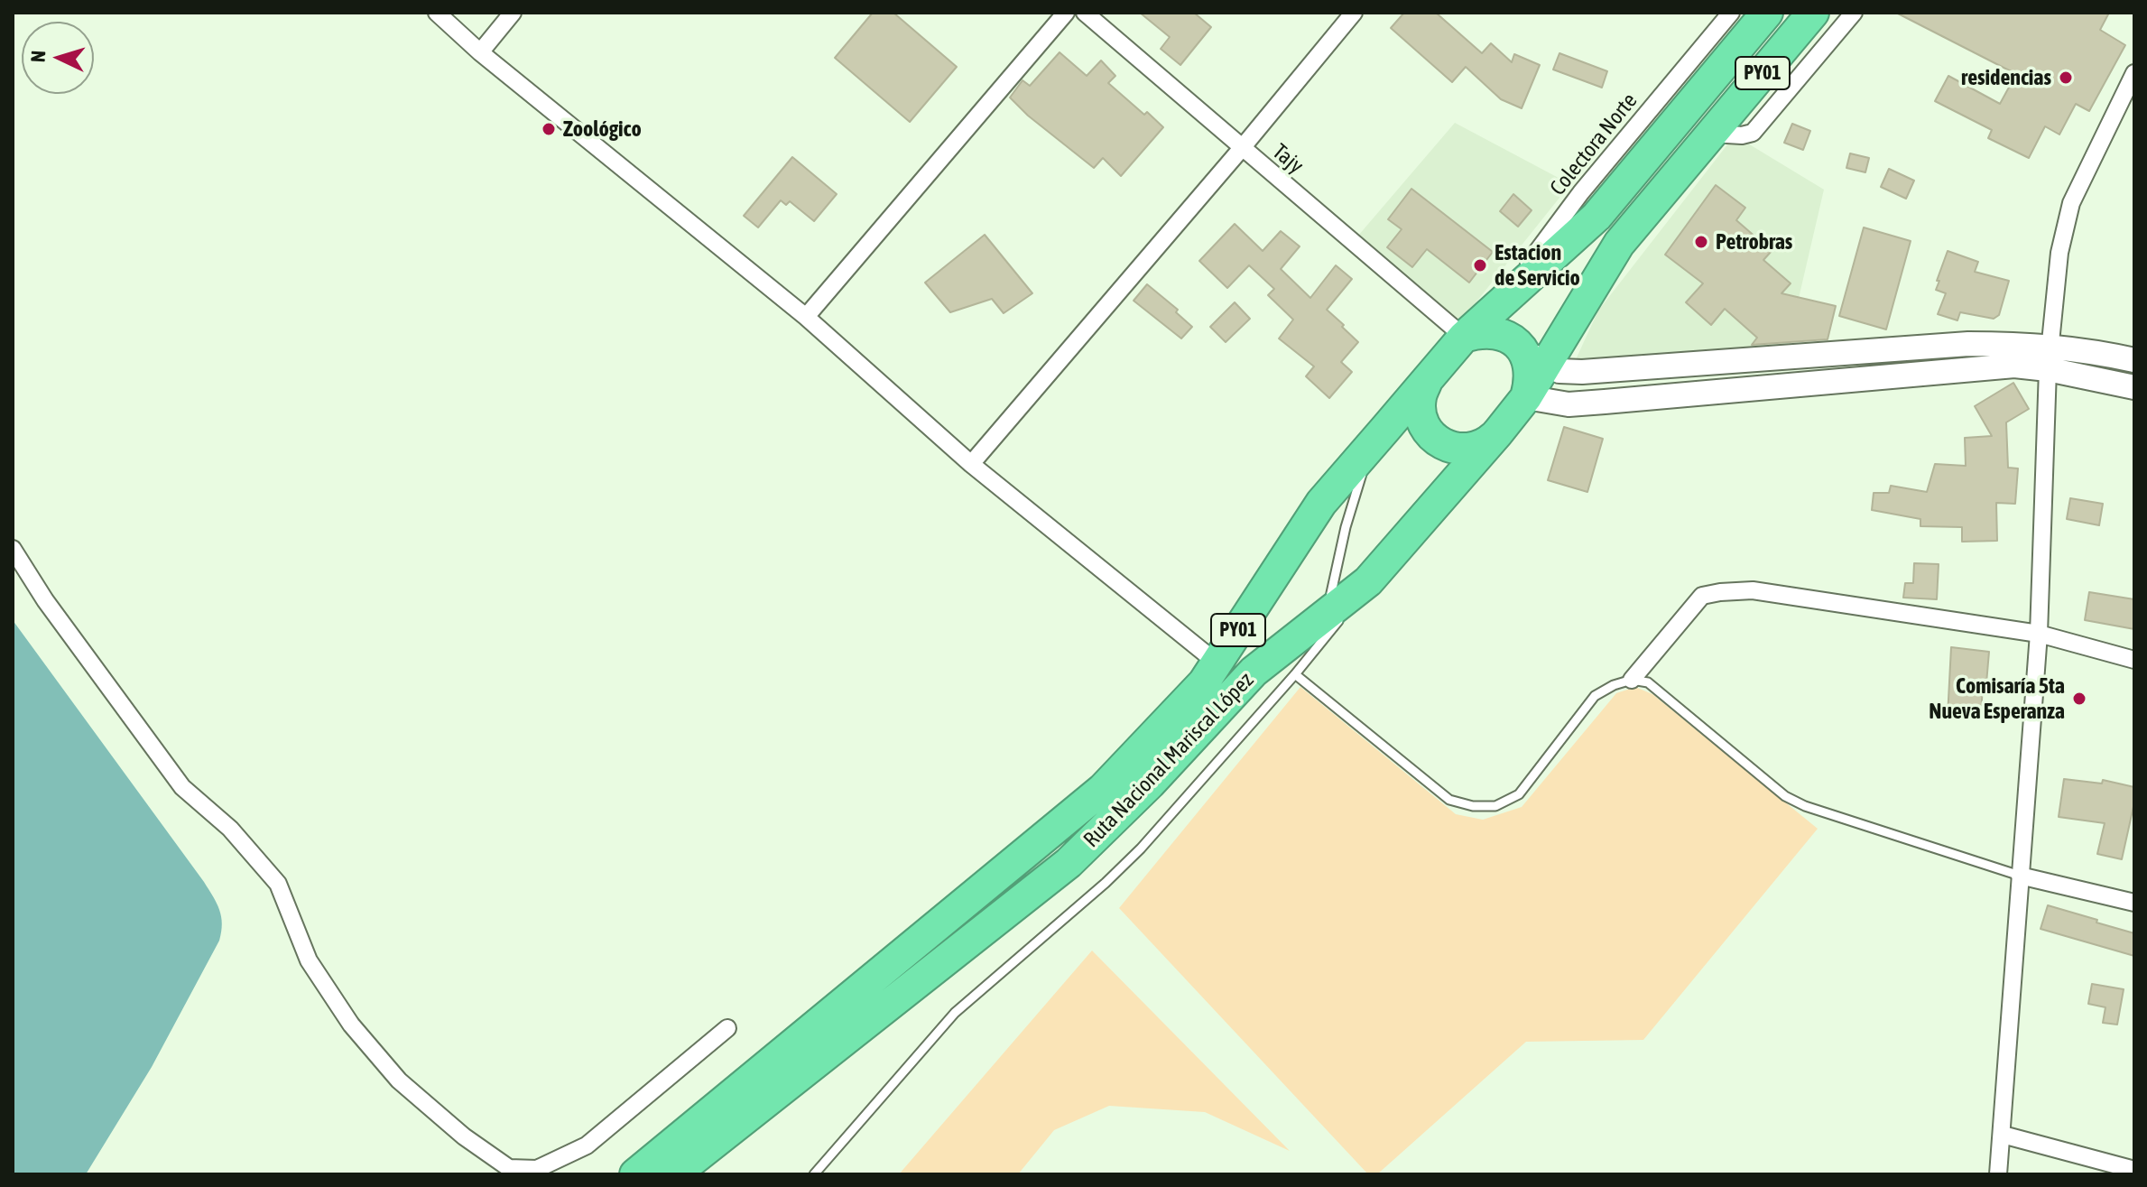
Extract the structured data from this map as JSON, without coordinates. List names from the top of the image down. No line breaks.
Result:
{"streets":{"highway":["PY01","Ruta Nacional Mariscal López"],"street":["Colectora Norte","Tajy"]},"crossings":[["PY01","Tajy"],["PY01","Ruta Nacional Mariscal López"],["Colectora Norte","Ruta Nacional Mariscal López"],["Tajy","Ruta Nacional Mariscal López"]],"places":["residencias","Zoológico","Petrobras","Estacion de Servicio","Comisaría 5ta Nueva Esperanza"],"north":"left"}
